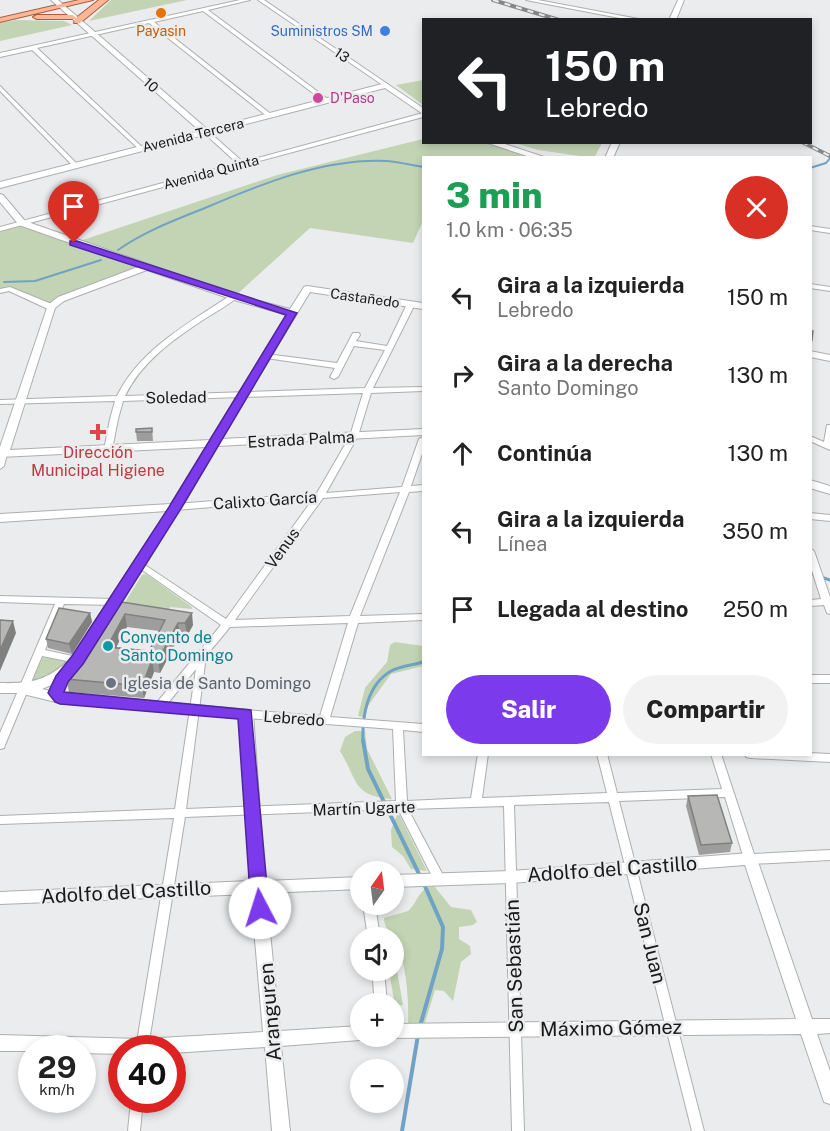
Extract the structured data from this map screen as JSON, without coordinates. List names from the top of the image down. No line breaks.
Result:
{"streets":{"street":["13","10","Avenida Tercera","Avenida Quinta","Castañedo","Soledad","Estrada Palma","Calixto García","Venus","Lebredo","Martín Ugarte","Adolfo del Castillo","San Juan","San Sebastián","Aranguren","Máximo Gómez"]},"crossings":[["13","Avenida Tercera"],["10","Avenida Tercera"],["10","Avenida Quinta"],["Castañedo","Venus"],["Soledad","Venus"],["Estrada Palma","Venus"],["Calixto García","Venus"],["Venus","Lebredo"],["Lebredo","Aranguren"],["Martín Ugarte","San Juan"],["Martín Ugarte","San Sebastián"],["Martín Ugarte","Aranguren"],["Adolfo del Castillo","San Juan"],["Adolfo del Castillo","San Sebastián"],["Adolfo del Castillo","Aranguren"],["San Juan","Máximo Gómez"],["San Sebastián","Máximo Gómez"]],"places":{"other":["Payasin","Suministros SM","D'Paso","Convento de Santo Domingo","Iglesia de Santo Domingo"],"health":["Dirección Municipal Higiene"]},"north":"top","page":{"turn":["150 m","Lebredo"],"heading":["3 min","1.0 km · 06:35"],"list":[{"name":"Gira a la izquierda","note":"Lebredo","value":"150 m"},{"name":"Gira a la derecha","note":"Santo Domingo","value":"130 m"},{"name":"Continúa","value":"130 m"},{"name":"Gira a la izquierda","note":"Línea","value":"350 m"},{"name":"Llegada al destino","value":"250 m"}],"buttons":["Salir","Compartir"],"map_buttons":["+","−"],"speed":"29 km/h","limit":"40"}}
